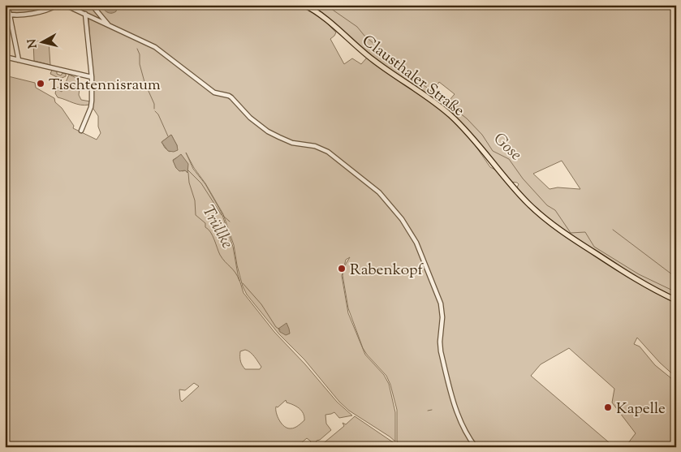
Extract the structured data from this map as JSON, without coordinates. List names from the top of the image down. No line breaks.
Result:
{"streets":{"main road":["Clausthaler Straße"]},"water":["Gose","Trüllke"],"places":["Tischtennisraum","Rabenkopf","Kapelle"],"north":"left"}
